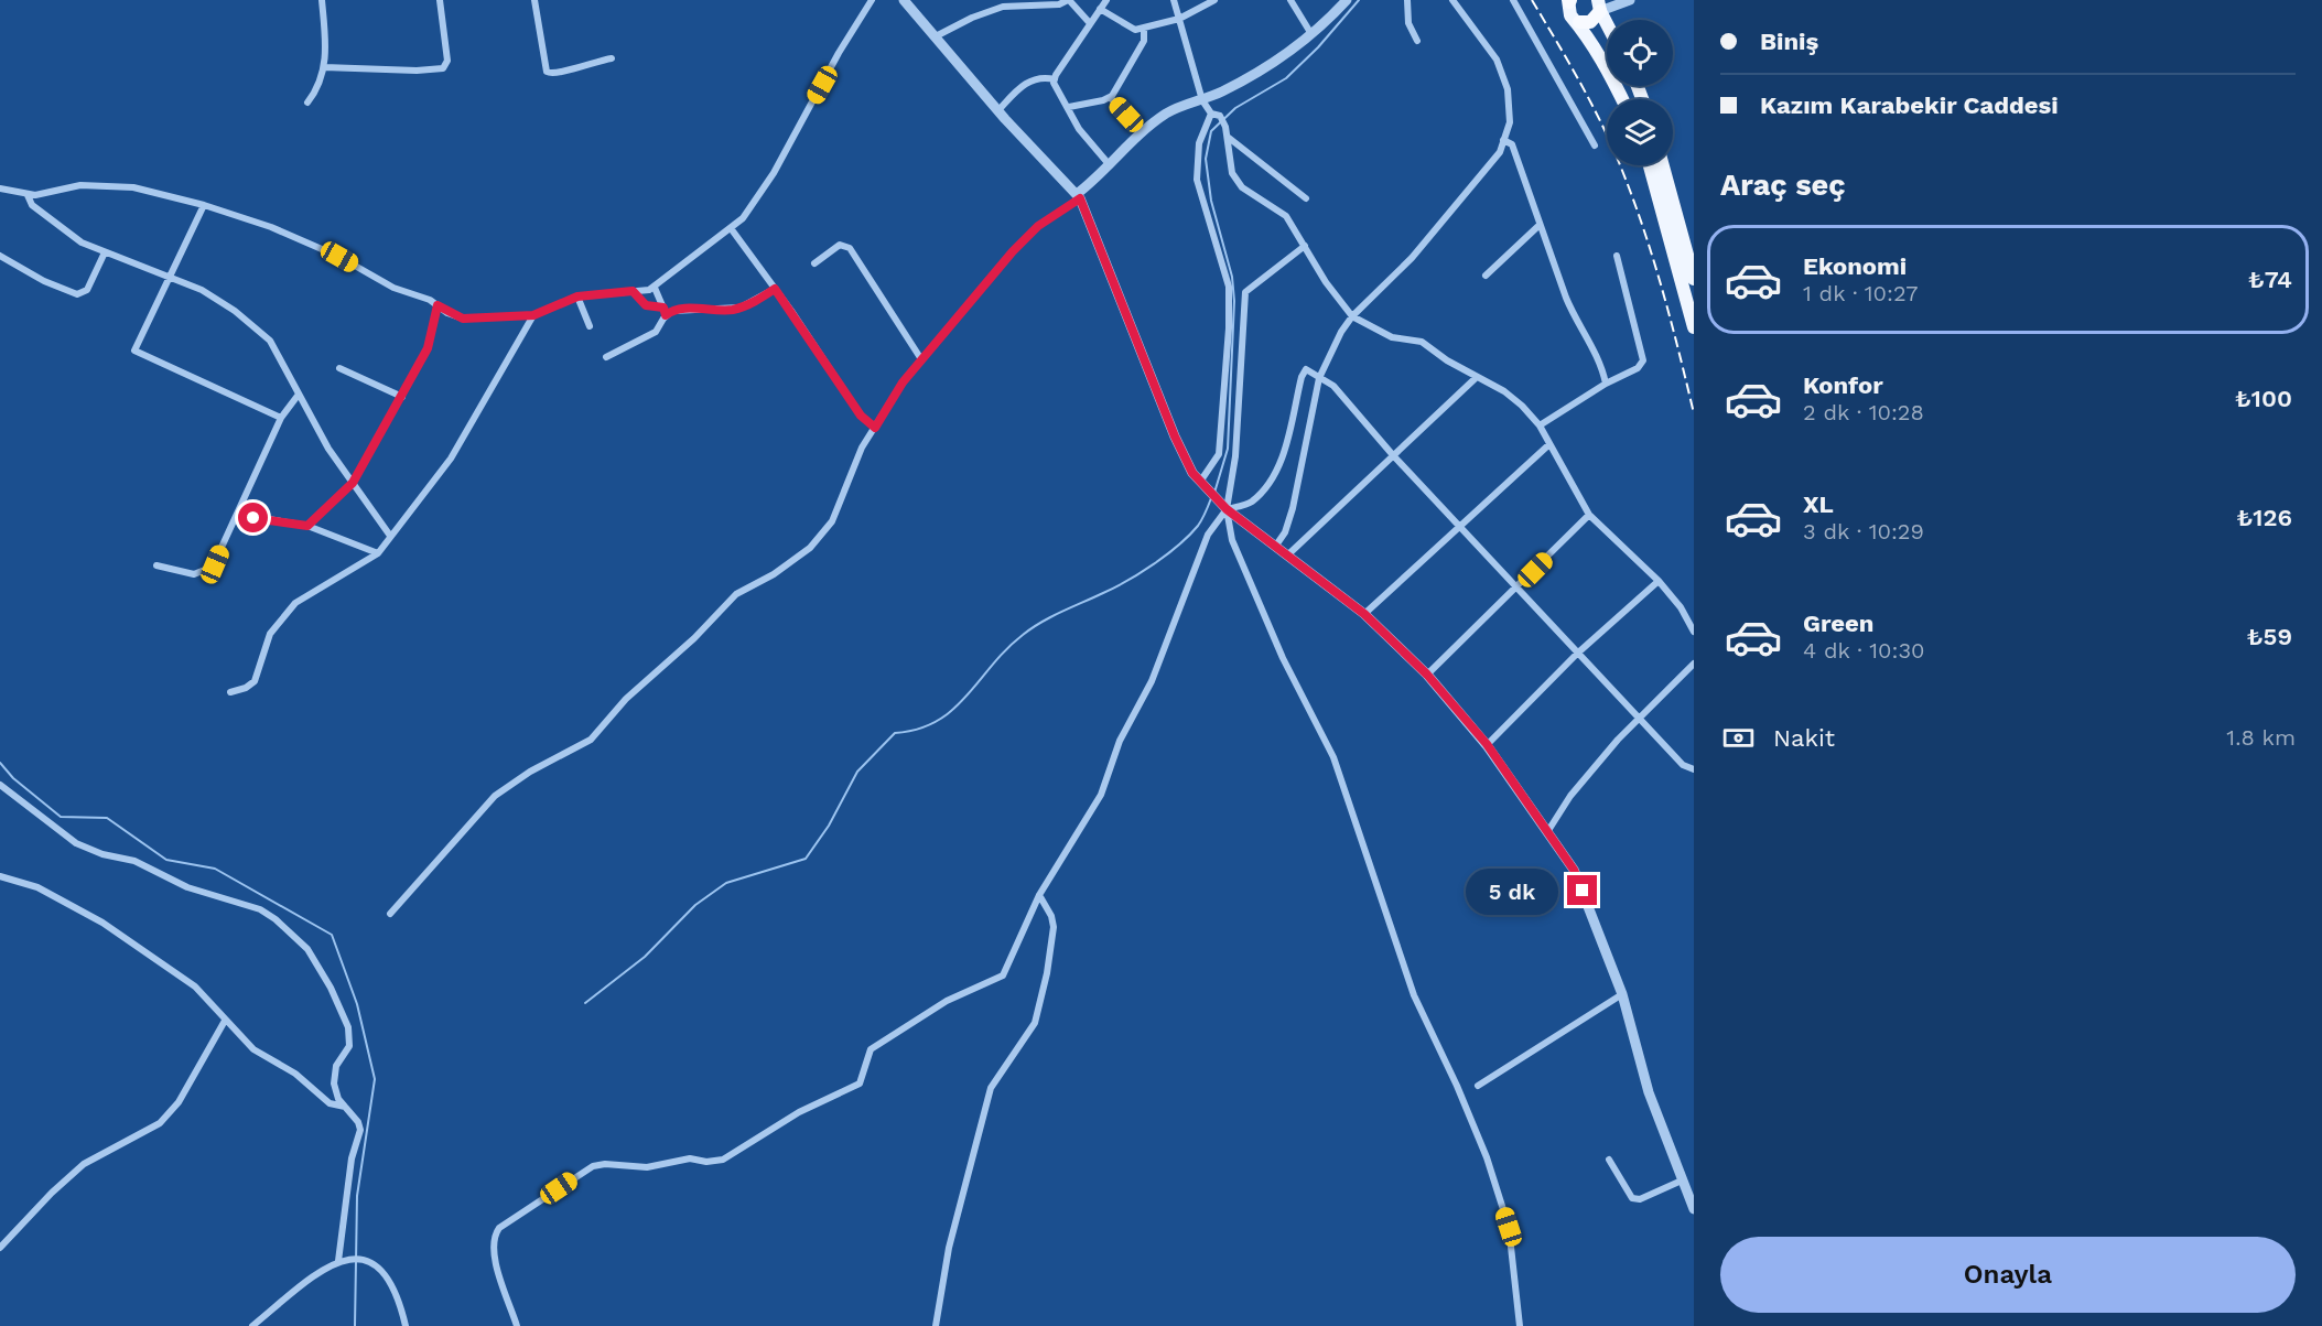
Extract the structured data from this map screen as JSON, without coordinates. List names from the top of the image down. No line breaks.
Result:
{"page":{"banner":["Biniş","Kazım Karabekir Caddesi"],"heading":"Araç seç","list":[{"name":"Ekonomi","note":"1 dk · 10:27","value":"₺74"},{"name":"Konfor","note":"2 dk · 10:28","value":"₺100"},{"name":"XL","note":"3 dk · 10:29","value":"₺126"},{"name":"Green","note":"4 dk · 10:30","value":"₺59"}],"pay":["Nakit","1.8 km"],"bubble":"5 dk","buttons":"Onayla"}}
